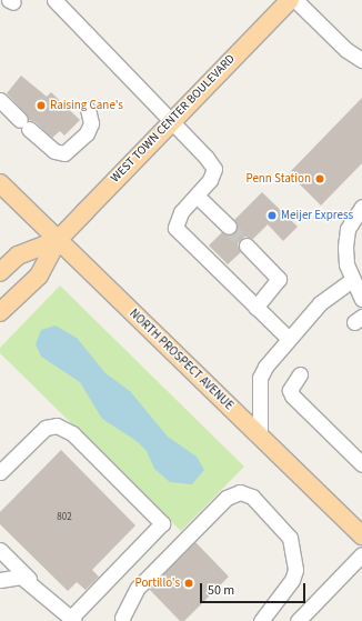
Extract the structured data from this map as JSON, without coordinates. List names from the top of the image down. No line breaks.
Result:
{"streets":{"main road":["WEST TOWN CENTER BOULEVARD","NORTH PROSPECT AVENUE"]},"crossings":[["WEST TOWN CENTER BOULEVARD","NORTH PROSPECT AVENUE"]],"places":["Raising Cane's","Penn Station","Meijer Express","Portillo's"],"house_numbers":["802"],"scale_bar":"50 m"}
